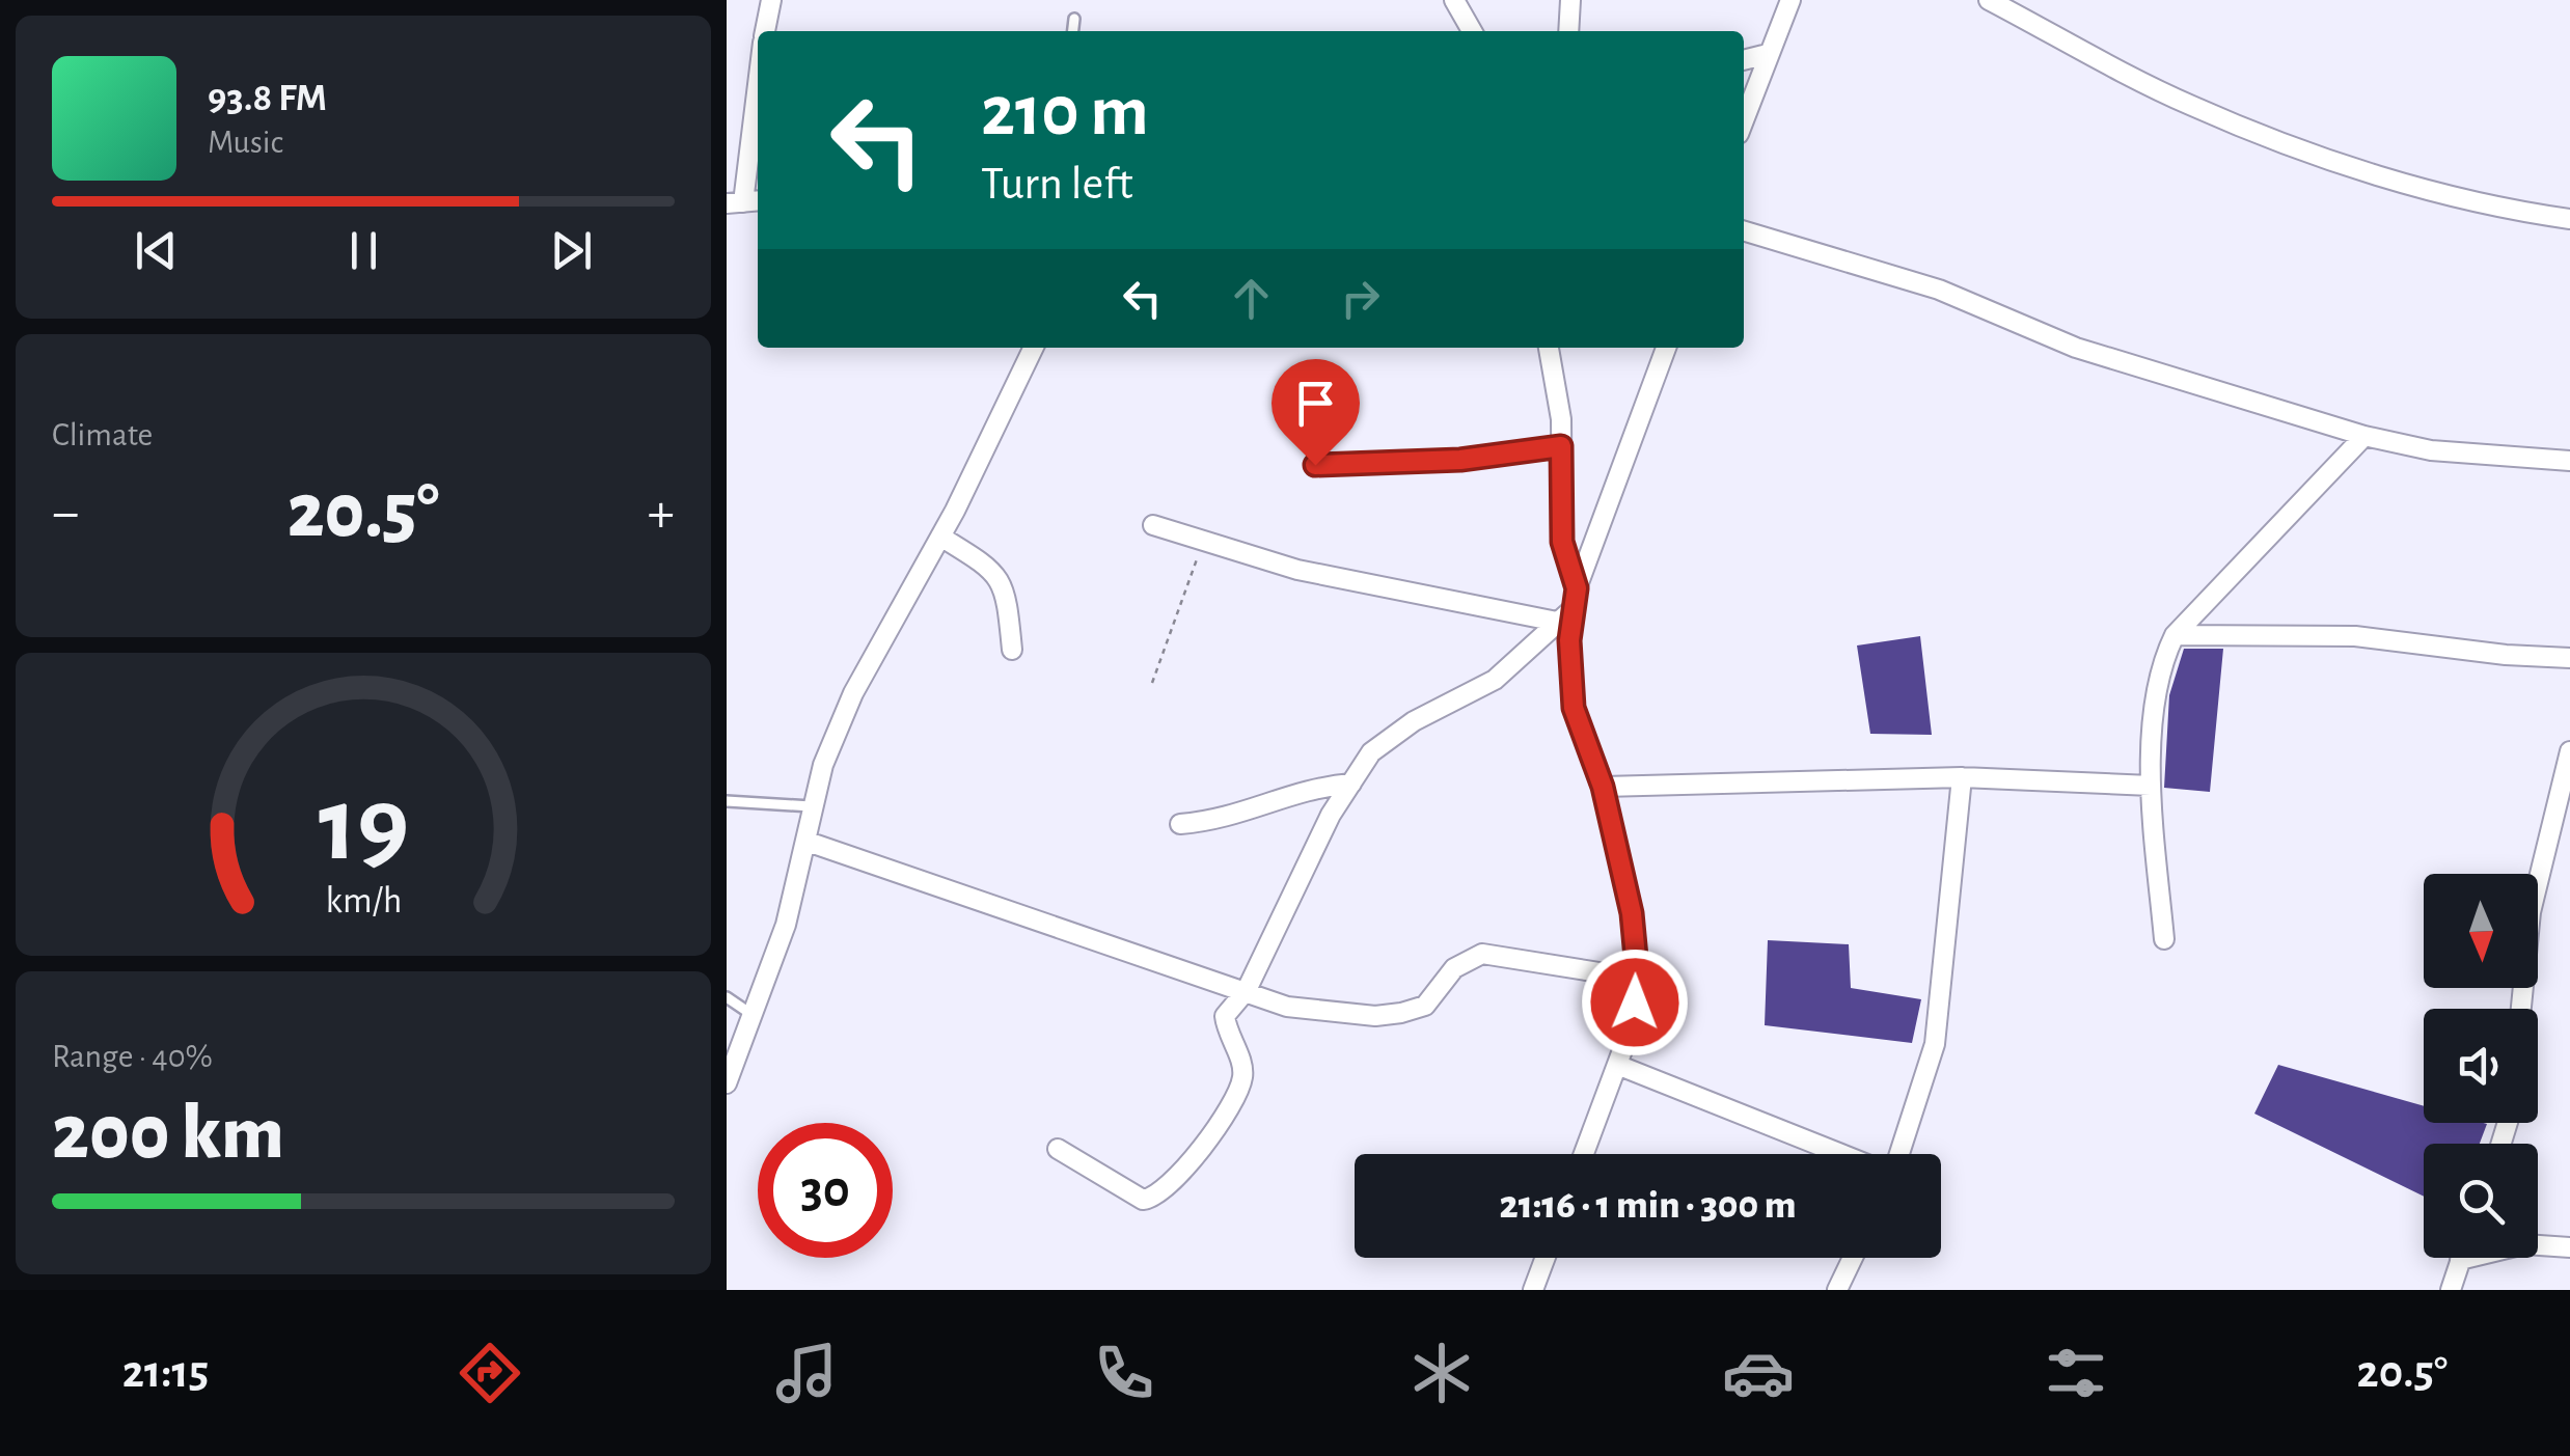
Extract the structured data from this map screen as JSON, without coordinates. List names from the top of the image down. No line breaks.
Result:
{"north":"bottom","page":{"turn":["210 m","Turn left"],"song":["93.8 FM","Music"],"tile":["Climate",["Range · 40%","200 km"]],"heat":["−","20.5°","+"],"limit":"30","trip":"21:16 · 1 min · 300 m","tabs":["21:15","20.5°"],"gauge":["19","km/h"]}}
